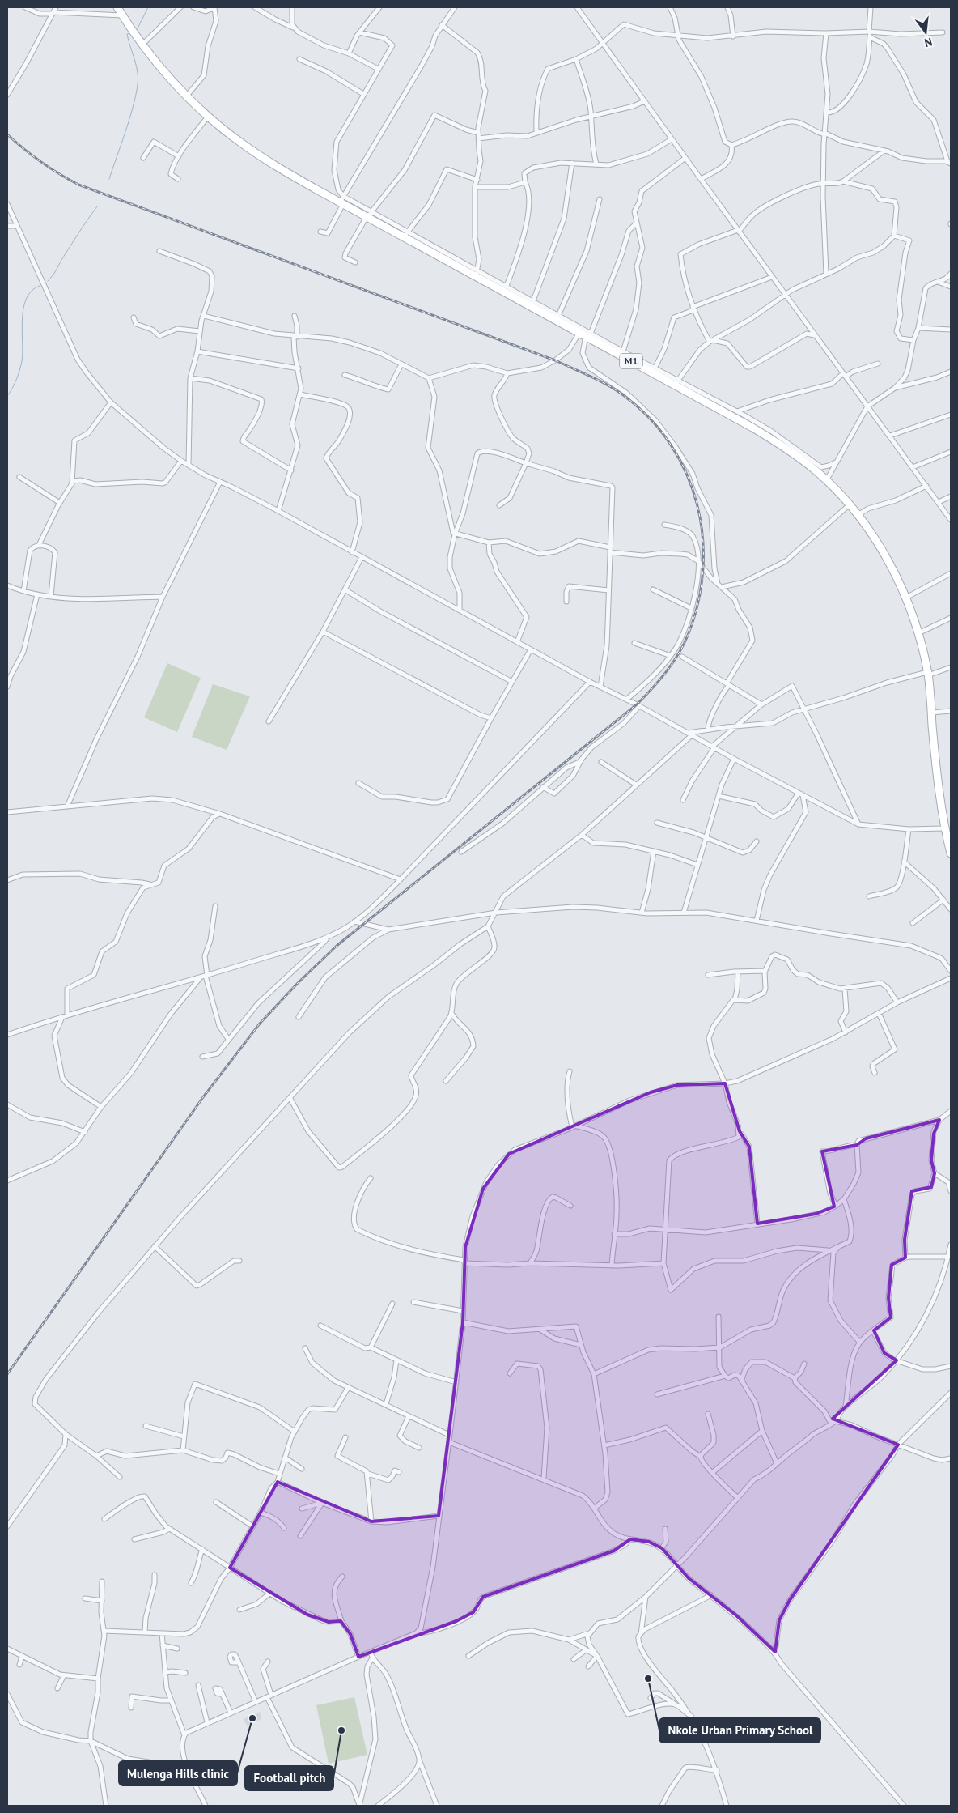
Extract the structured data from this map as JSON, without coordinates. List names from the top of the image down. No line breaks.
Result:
{"streets":{"main road":["M1"]},"places":["Nkole Urban Primary School","Mulenga Hills clinic","Football pitch"],"north":"bottom"}
